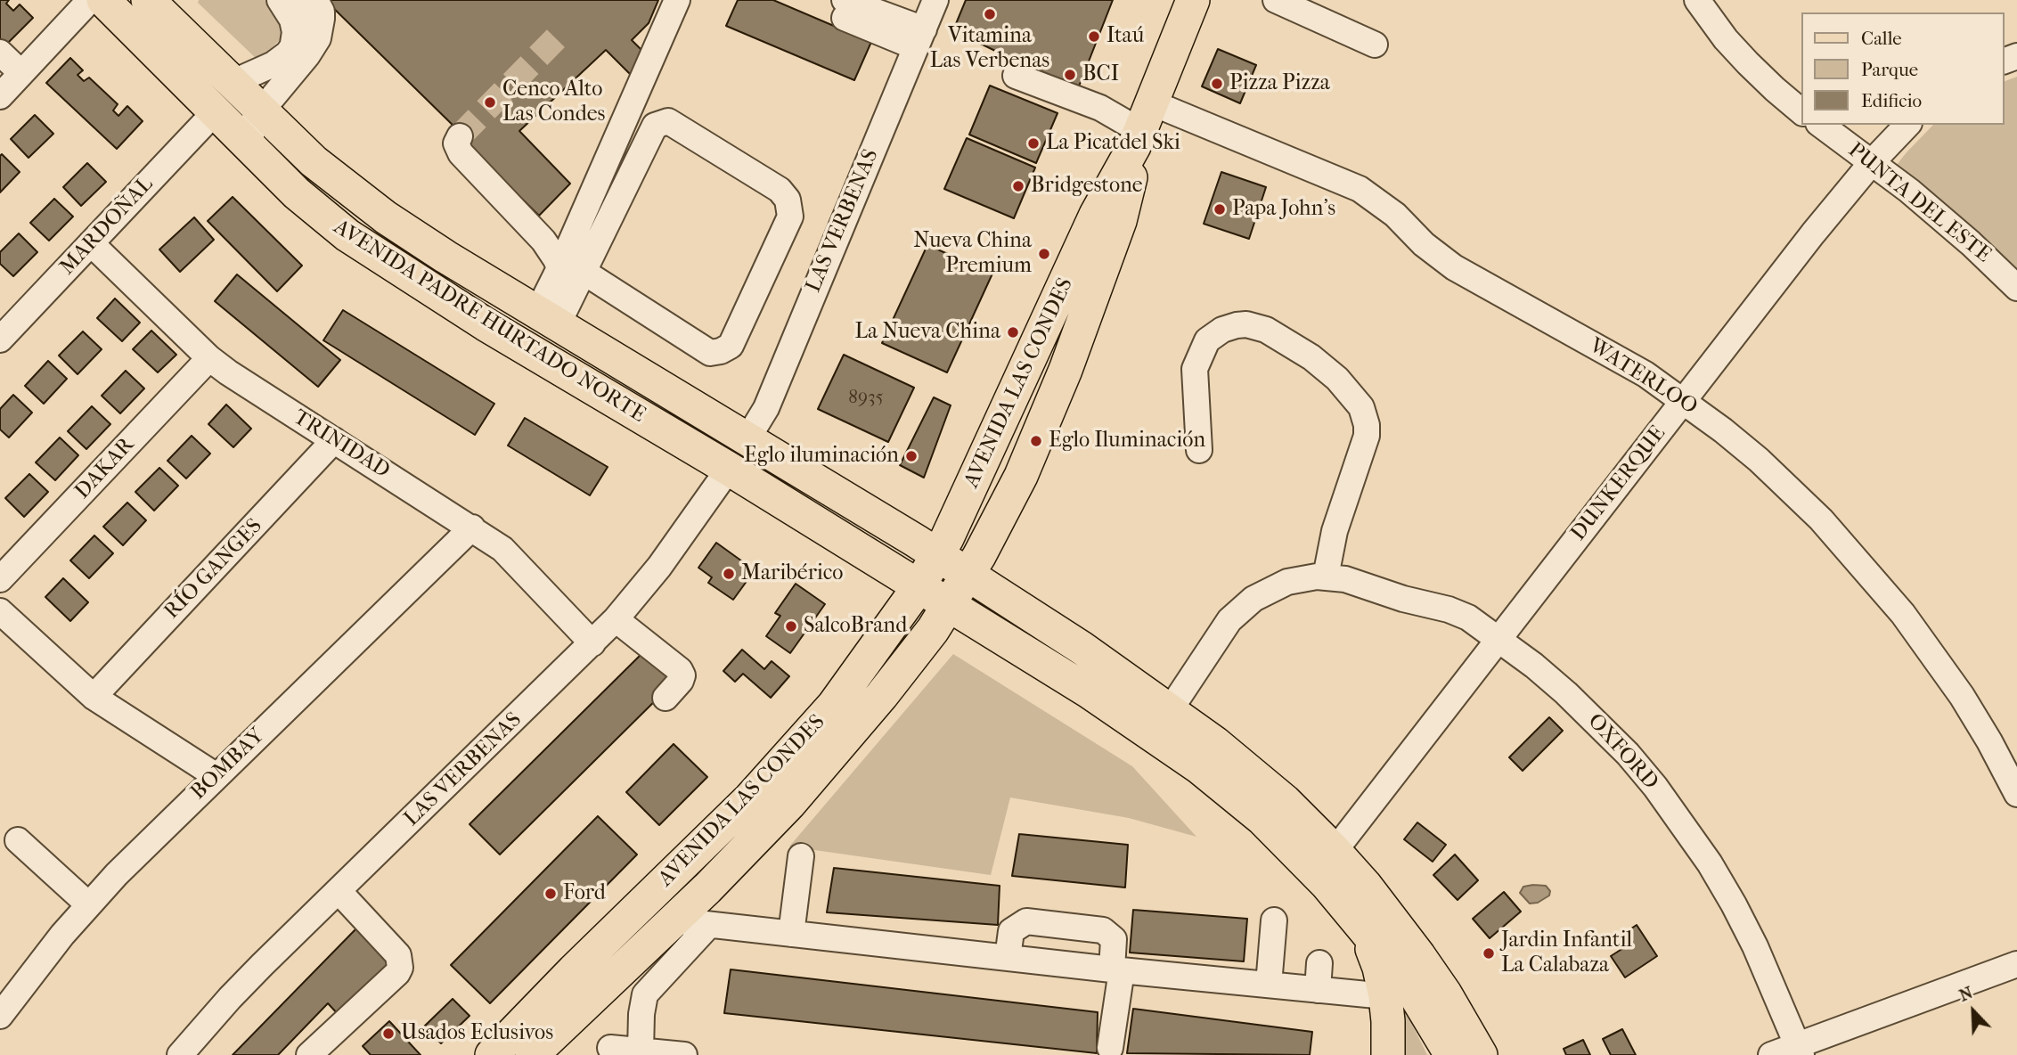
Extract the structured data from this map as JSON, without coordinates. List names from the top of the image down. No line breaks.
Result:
{"streets":{"main road":["AVENIDA PADRE HURTADO NORTE","AVENIDA LAS CONDES"],"street":["PUNTA DEL ESTE","LAS VERBENAS","MARDOÑAL","WATERLOO","TRINIDAD","DAKAR","DUNKERQUE","RÍO GANGES","OXFORD","BOMBAY"]},"crossings":[["PUNTA DEL ESTE","DUNKERQUE"],["LAS VERBENAS","AVENIDA PADRE HURTADO NORTE"],["LAS VERBENAS","TRINIDAD"],["MARDOÑAL","AVENIDA PADRE HURTADO NORTE"],["MARDOÑAL","TRINIDAD"],["AVENIDA PADRE HURTADO NORTE","AVENIDA LAS CONDES"],["AVENIDA PADRE HURTADO NORTE","DUNKERQUE"],["AVENIDA PADRE HURTADO NORTE","OXFORD"],["WATERLOO","AVENIDA LAS CONDES"],["WATERLOO","DUNKERQUE"],["TRINIDAD","DAKAR"],["TRINIDAD","RÍO GANGES"],["TRINIDAD","BOMBAY"],["DUNKERQUE","OXFORD"]],"places":["Vitamina Las Verbenas","Itaú","BCI","Pizza Pizza","Cenco Alto Las Condes","La Picatdel Ski","Bridgestone","Papa John's","Nueva China Premium","La Nueva China","Eglo Iluminación","Eglo iluminación","Maribérico","SalcoBrand","Ford","Jardin Infantil La Calabaza","Usados Eclusivos"],"house_numbers":["8935"],"legend":["Calle","Parque","Edificio"],"north":"top left"}
